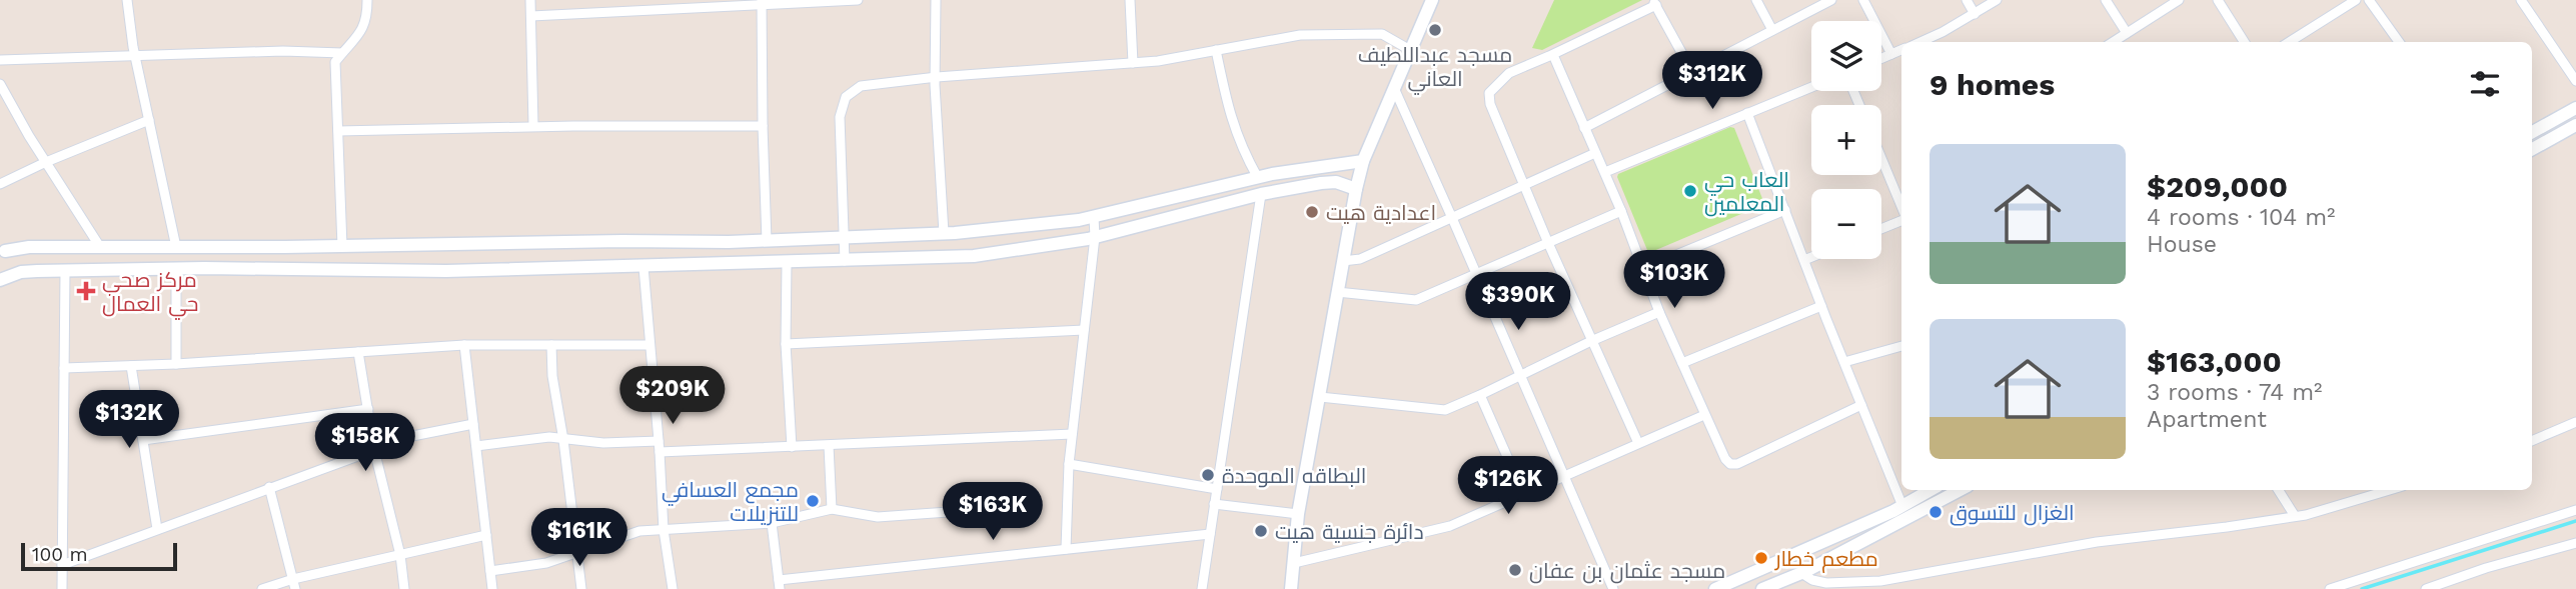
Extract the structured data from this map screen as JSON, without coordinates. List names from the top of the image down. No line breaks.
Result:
{"places":{"other":["مسجد عبداللطيف العاني","العاب حي المعلمين","اعدادية هيت","البطاقه الموحدة","مجمع العسافي للتنزيلات","الغزال للتسوق","دائرة جنسية هيت","مطعم خطار","مسجد عثمان بن عفان"],"health":["مركز صحي حي العمال"]},"scale_bar":"100 m","page":{"map_buttons":["+","−"],"heading":"9 homes","price":["$312K","$103K","$390K","$209K","$132K","$158K","$126K","$163K","$161K"],"list":[{"name":"$209,000","note":"4 rooms · 104 m² · House"},{"name":"$163,000","note":"3 rooms · 74 m² · Apartment"}],"scale":"100 m"}}
